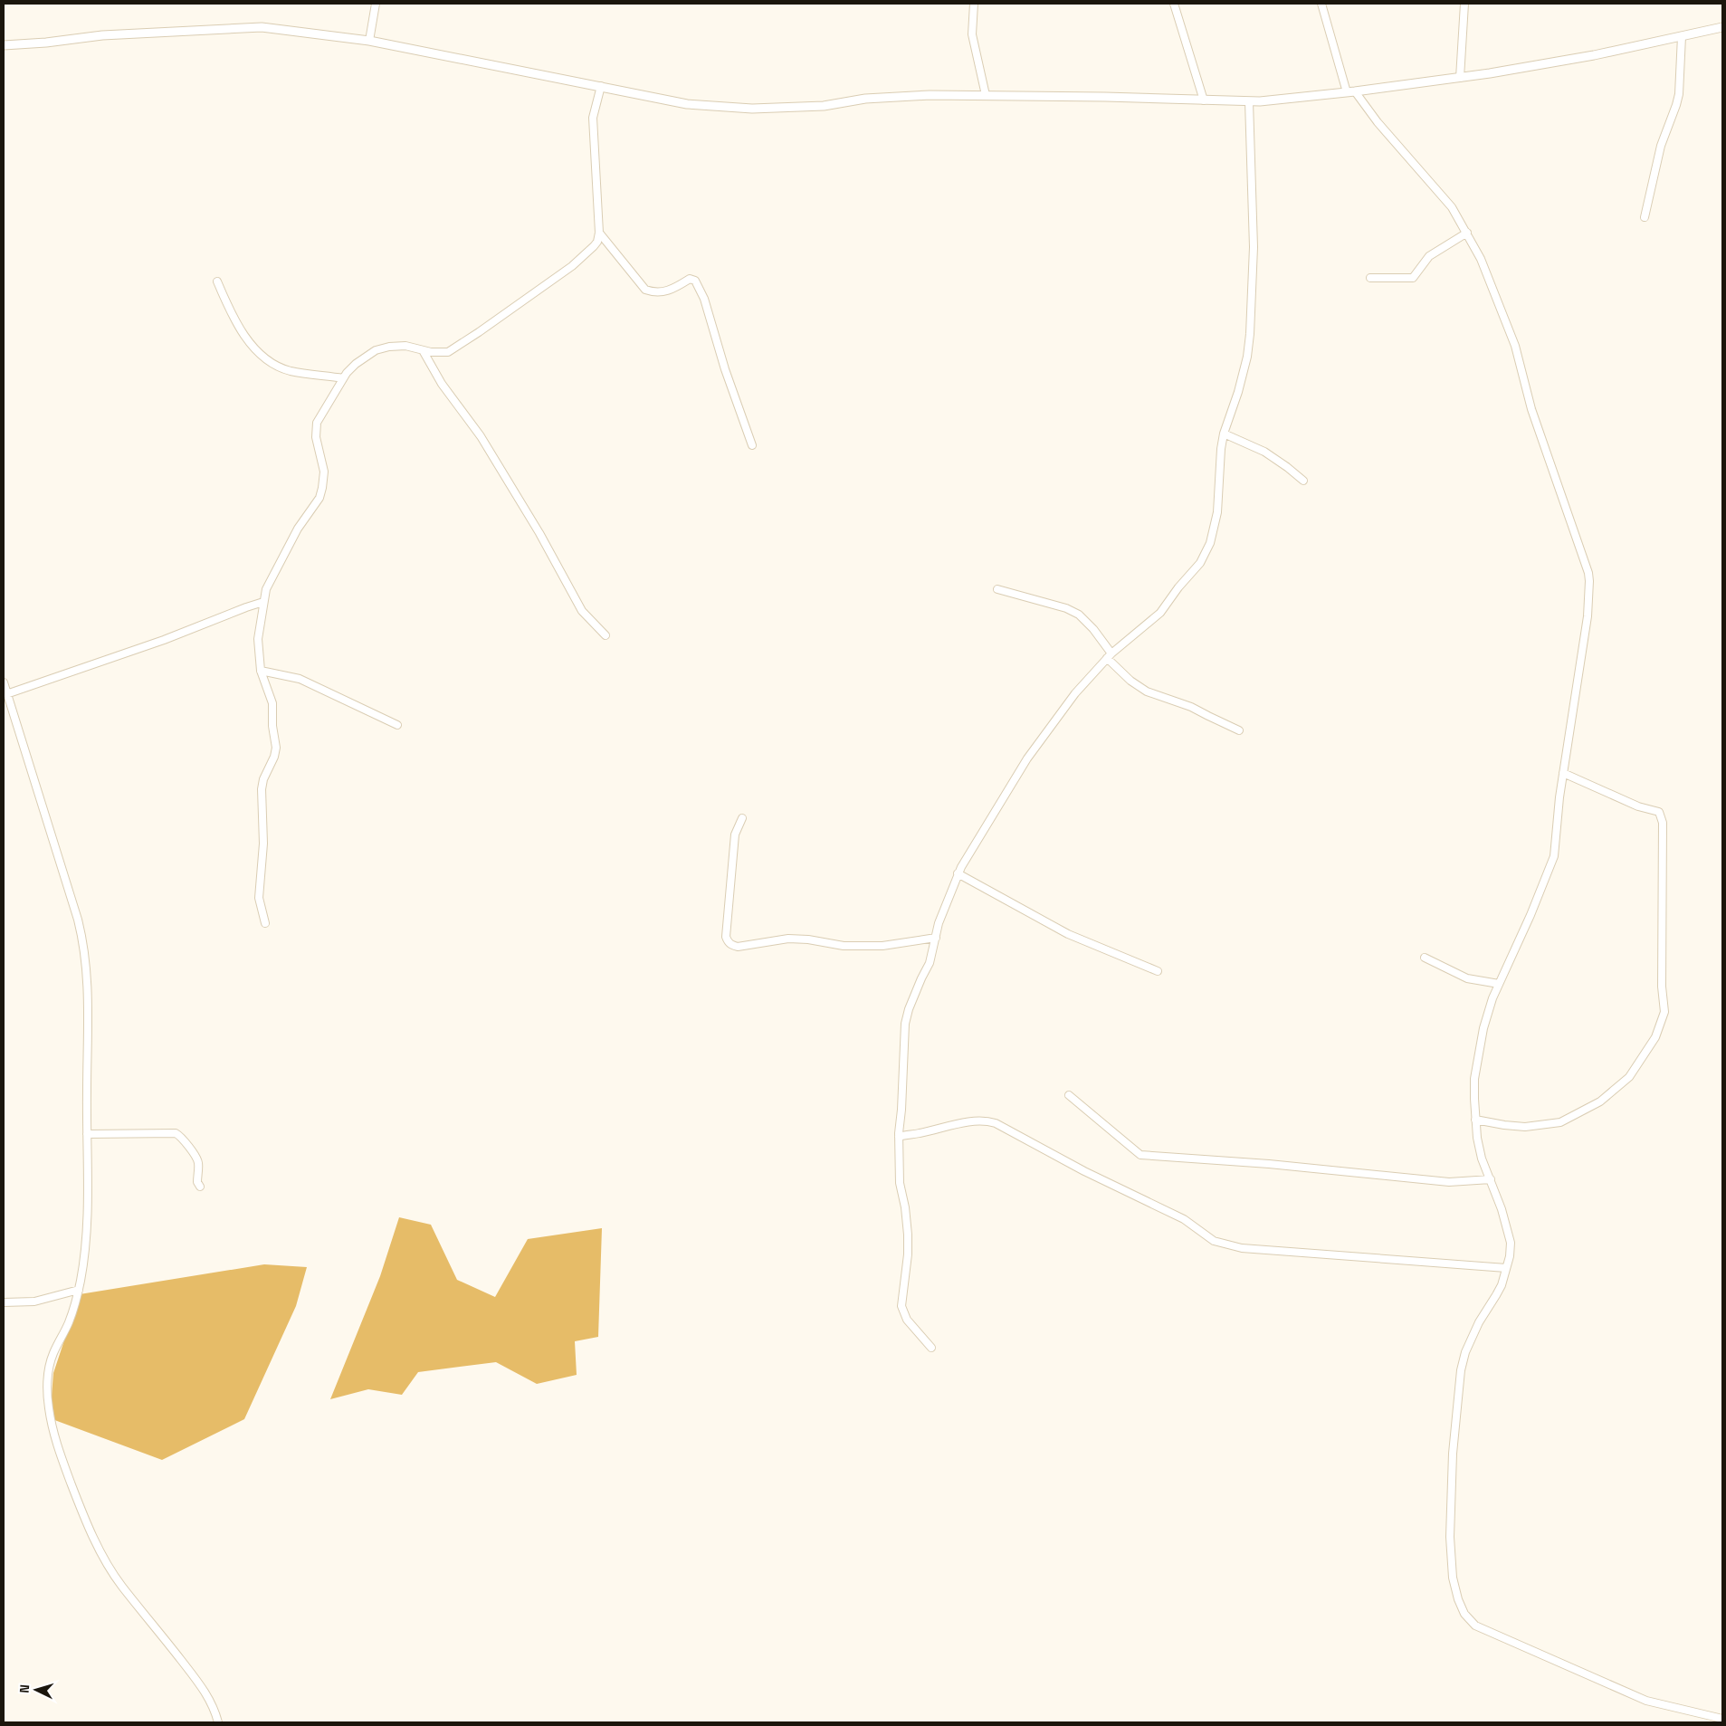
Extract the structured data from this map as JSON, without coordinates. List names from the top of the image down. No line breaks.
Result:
{"north":"left"}
